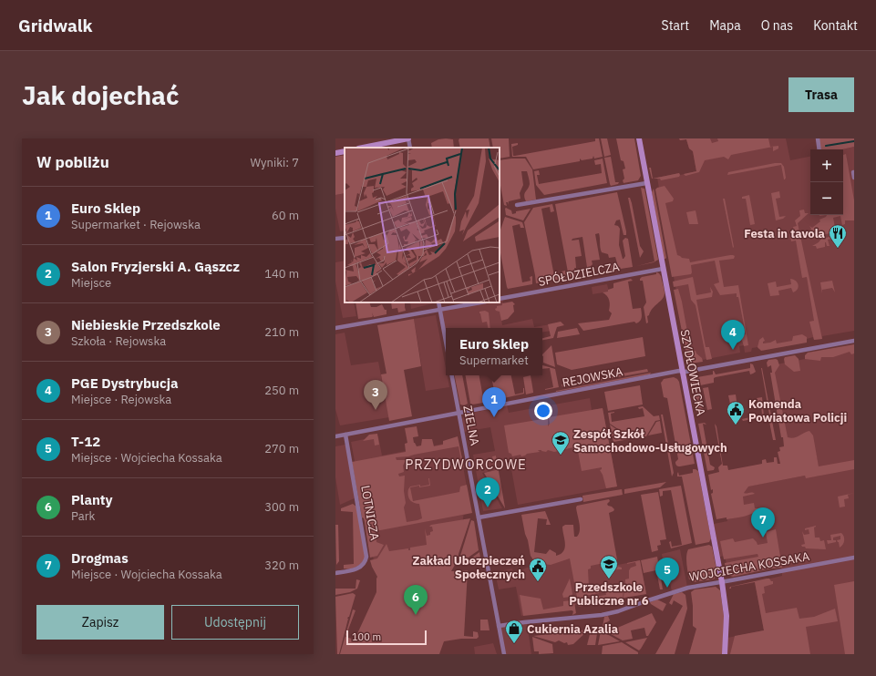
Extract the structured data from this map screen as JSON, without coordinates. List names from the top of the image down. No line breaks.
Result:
{"streets":{"street":["SPÓŁDZIELCZA","SZYDŁOWIECKA","REJOWSKA","ZIELNA","LOTNICZA","WOJCIECHA KOSSAKA"]},"crossings":[["SPÓŁDZIELCZA","SZYDŁOWIECKA"],["SZYDŁOWIECKA","REJOWSKA"],["SZYDŁOWIECKA","WOJCIECHA KOSSAKA"],["REJOWSKA","ZIELNA"],["REJOWSKA","LOTNICZA"],["ZIELNA","WOJCIECHA KOSSAKA"]],"districts":["PRZYDWORCOWE"],"places":{"restaurant":["Festa in tavola"],"public building":["Komenda Powiatowa Policji","Zakład Ubezpieczeń Społecznych"],"school or university":["Zespół Szkół Samochodowo-Usługowych","Przedszkole Publiczne nr 6"],"shop":["Cukiernia Azalia"]},"scale_bar":"100 m","page":{"header":"Gridwalk","nav":["Start","Mapa","O nas","Kontakt"],"buttons":["Trasa",["Zapisz","Udostępnij"]],"title":"Jak dojechać","heading":["W pobliżu","Wyniki: 7"],"map_buttons":["+","−"],"list":[{"mark":"1","name":"Euro Sklep","note":"Supermarket · Rejowska","value":"60 m"},{"mark":"2","name":"Salon Fryzjerski A. Gąszcz","note":"Miejsce","value":"140 m"},{"mark":"3","name":"Niebieskie Przedszkole","note":"Szkoła · Rejowska","value":"210 m"},{"mark":"4","name":"PGE Dystrybucja","note":"Miejsce · Rejowska","value":"250 m"},{"mark":"5","name":"T-12","note":"Miejsce · Wojciecha Kossaka","value":"270 m"},{"mark":"6","name":"Planty","note":"Park","value":"300 m"},{"mark":"7","name":"Drogmas","note":"Miejsce · Wojciecha Kossaka","value":"320 m"}],"pins":["4","3","1","2","7","5","6"],"popup":["Euro Sklep","Supermarket"],"scale":"100 m"}}
